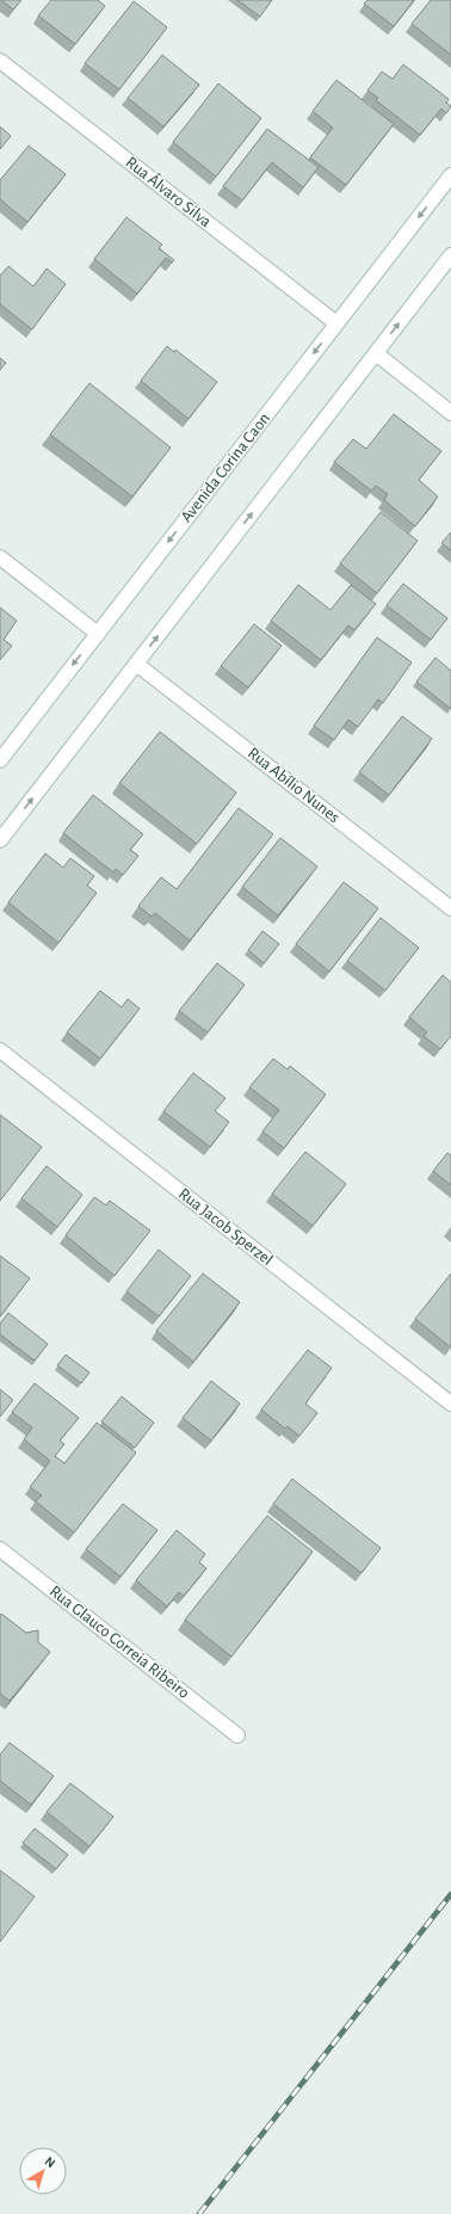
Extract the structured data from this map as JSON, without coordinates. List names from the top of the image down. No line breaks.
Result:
{"streets":{"street":["Rua Álvaro Silva","Avenida Corina Caon","Rua Abílio Nunes","Rua Jacob Sperzel","Rua Glauco Correia Ribeiro"]},"crossings":[["Rua Álvaro Silva","Avenida Corina Caon"]],"north":"top right"}
